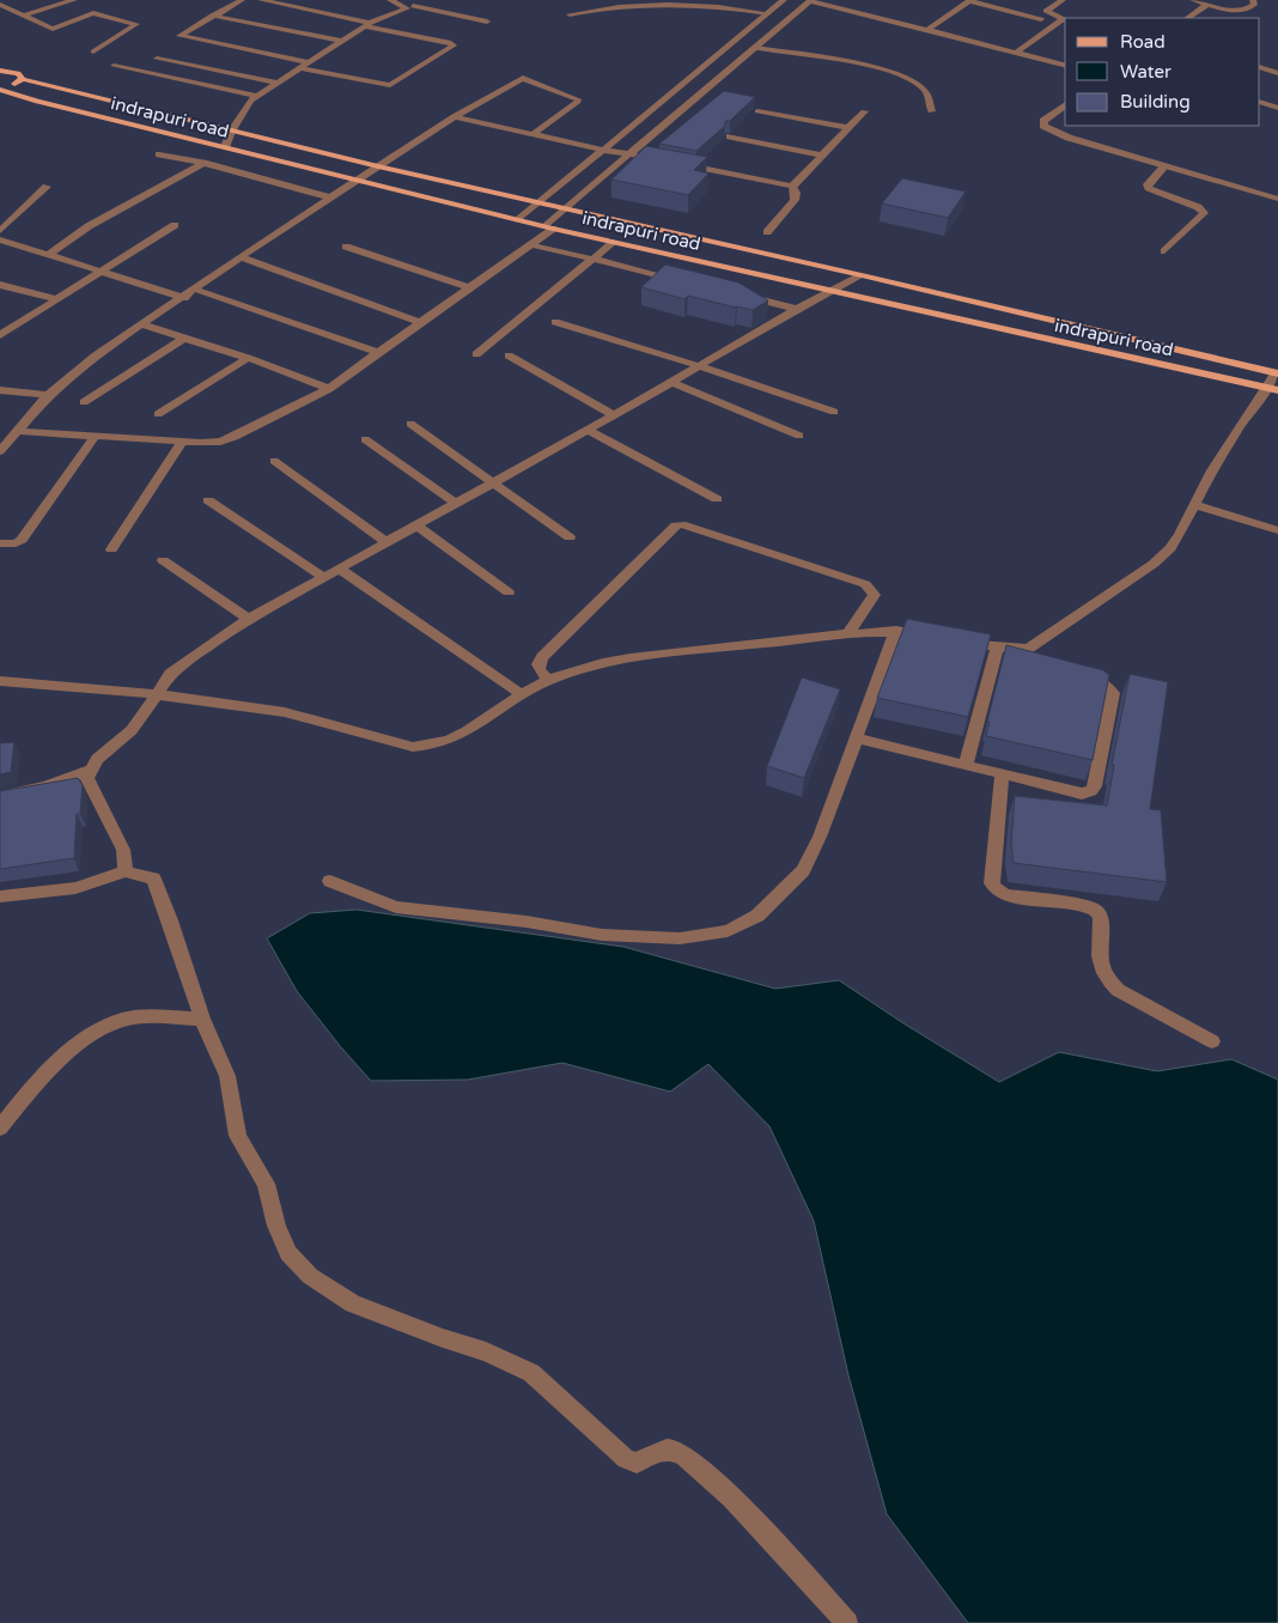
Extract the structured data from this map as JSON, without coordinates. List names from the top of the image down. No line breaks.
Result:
{"streets":{"main road":["indrapuri road"]},"legend":["Road","Water","Building"]}
